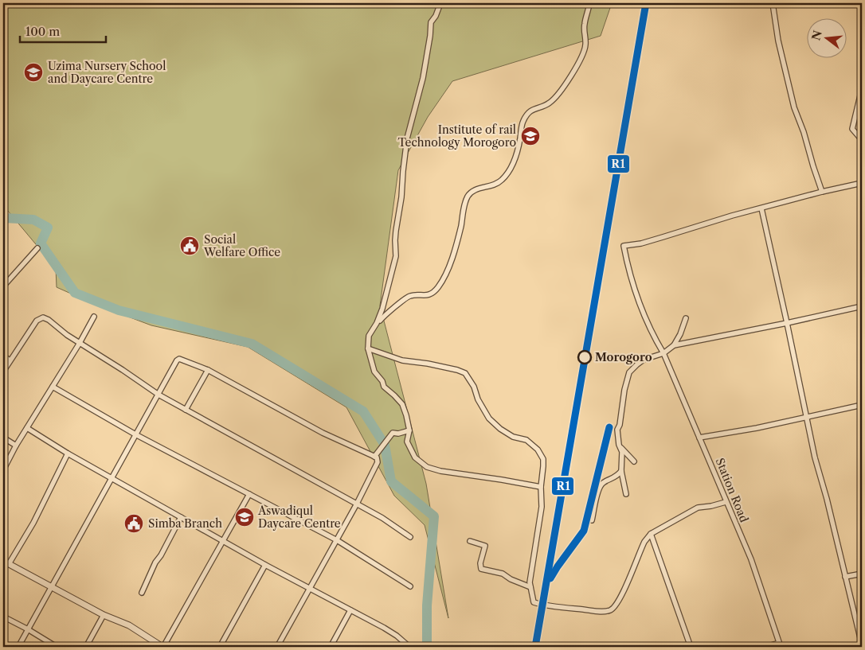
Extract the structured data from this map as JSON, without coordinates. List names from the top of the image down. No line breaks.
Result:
{"streets":{"street":["Station Road"]},"places":{"school or university":["Uzima Nursery School and Daycare Centre","Institute of rail Technology Morogoro","Aswadiqul Daycare Centre"],"public building":["Social Welfare Office","Simba Branch"],"other":["Morogoro"]},"lines":["transit line R1"],"scale_bar":"100 m","north":"left"}
